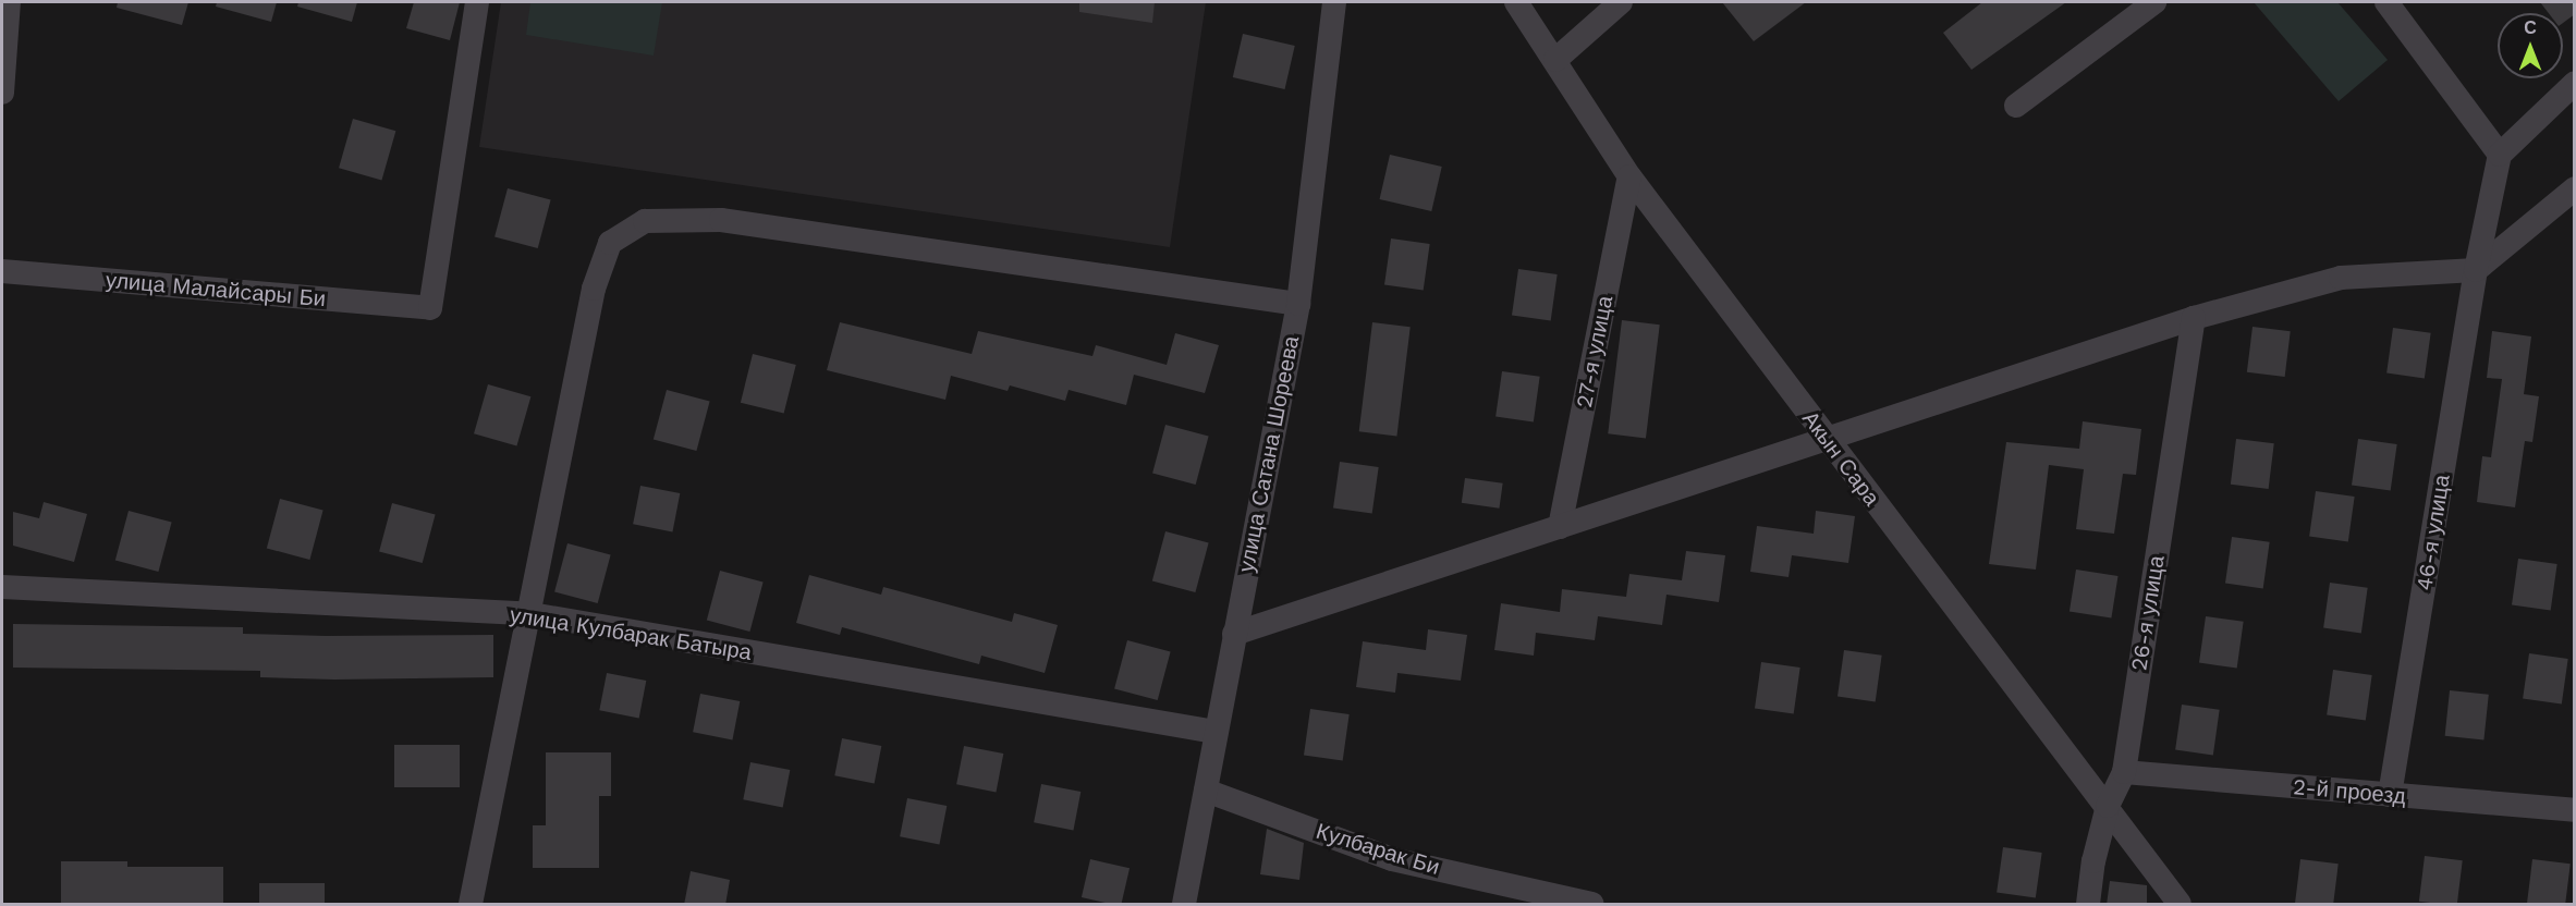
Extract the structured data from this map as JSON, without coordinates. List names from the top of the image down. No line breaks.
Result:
{"streets":{"street":["улица Малайcары Би","27-я улица","улица Сатана Шореева","Акын Сара","46-я улица","26-я улица","улица Кулбарак Батыра","2-й проезд","Кулбарак Би"]},"crossings":[["27-я улица","Акын Сара"],["улица Сатана Шореева","улица Кулбарак Батыра"],["улица Сатана Шореева","Кулбарак Би"],["Акын Сара","26-я улица"],["46-я улица","2-й проезд"],["26-я улица","2-й проезд"]],"north":"top"}
